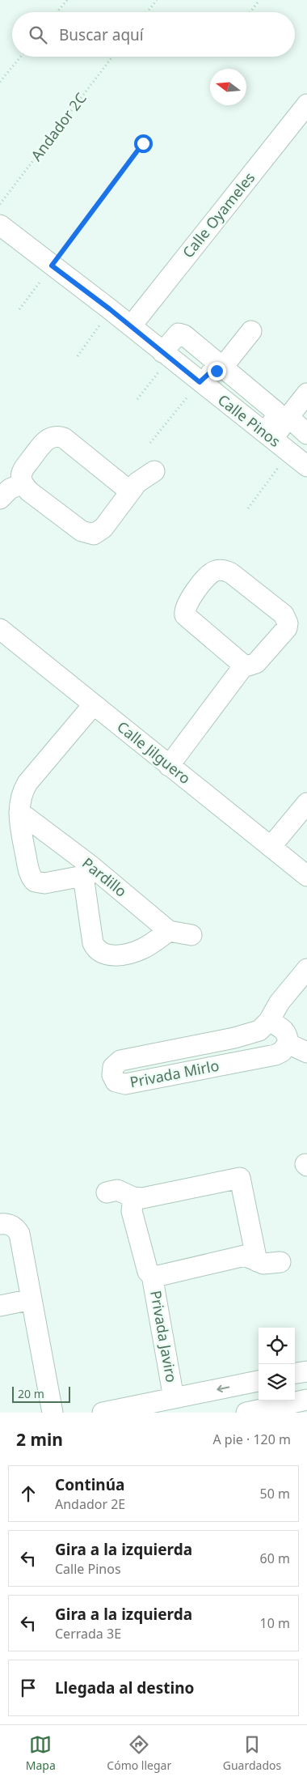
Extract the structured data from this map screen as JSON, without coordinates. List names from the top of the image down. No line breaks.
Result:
{"streets":{"street":["Calle Oyameles","Calle Pinos","Calle Jilguero","Pardillo","Privada Mirlo","Privada Javiro"],"path":["Andador 2C"]},"crossings":[["Calle Oyameles","Calle Pinos"]],"scale_bar":"20 m","north":"left","page":{"search":"Buscar aquí","scale":"20 m","heading":["2 min","A pie · 120 m"],"list":[["Continúa","Andador 2E","50 m"],["Gira a la izquierda","Calle Pinos","60 m"],["Gira a la izquierda","Cerrada 3E","10 m"],"Llegada al destino"],"nav":["Mapa","Cómo llegar","Guardados"]}}
